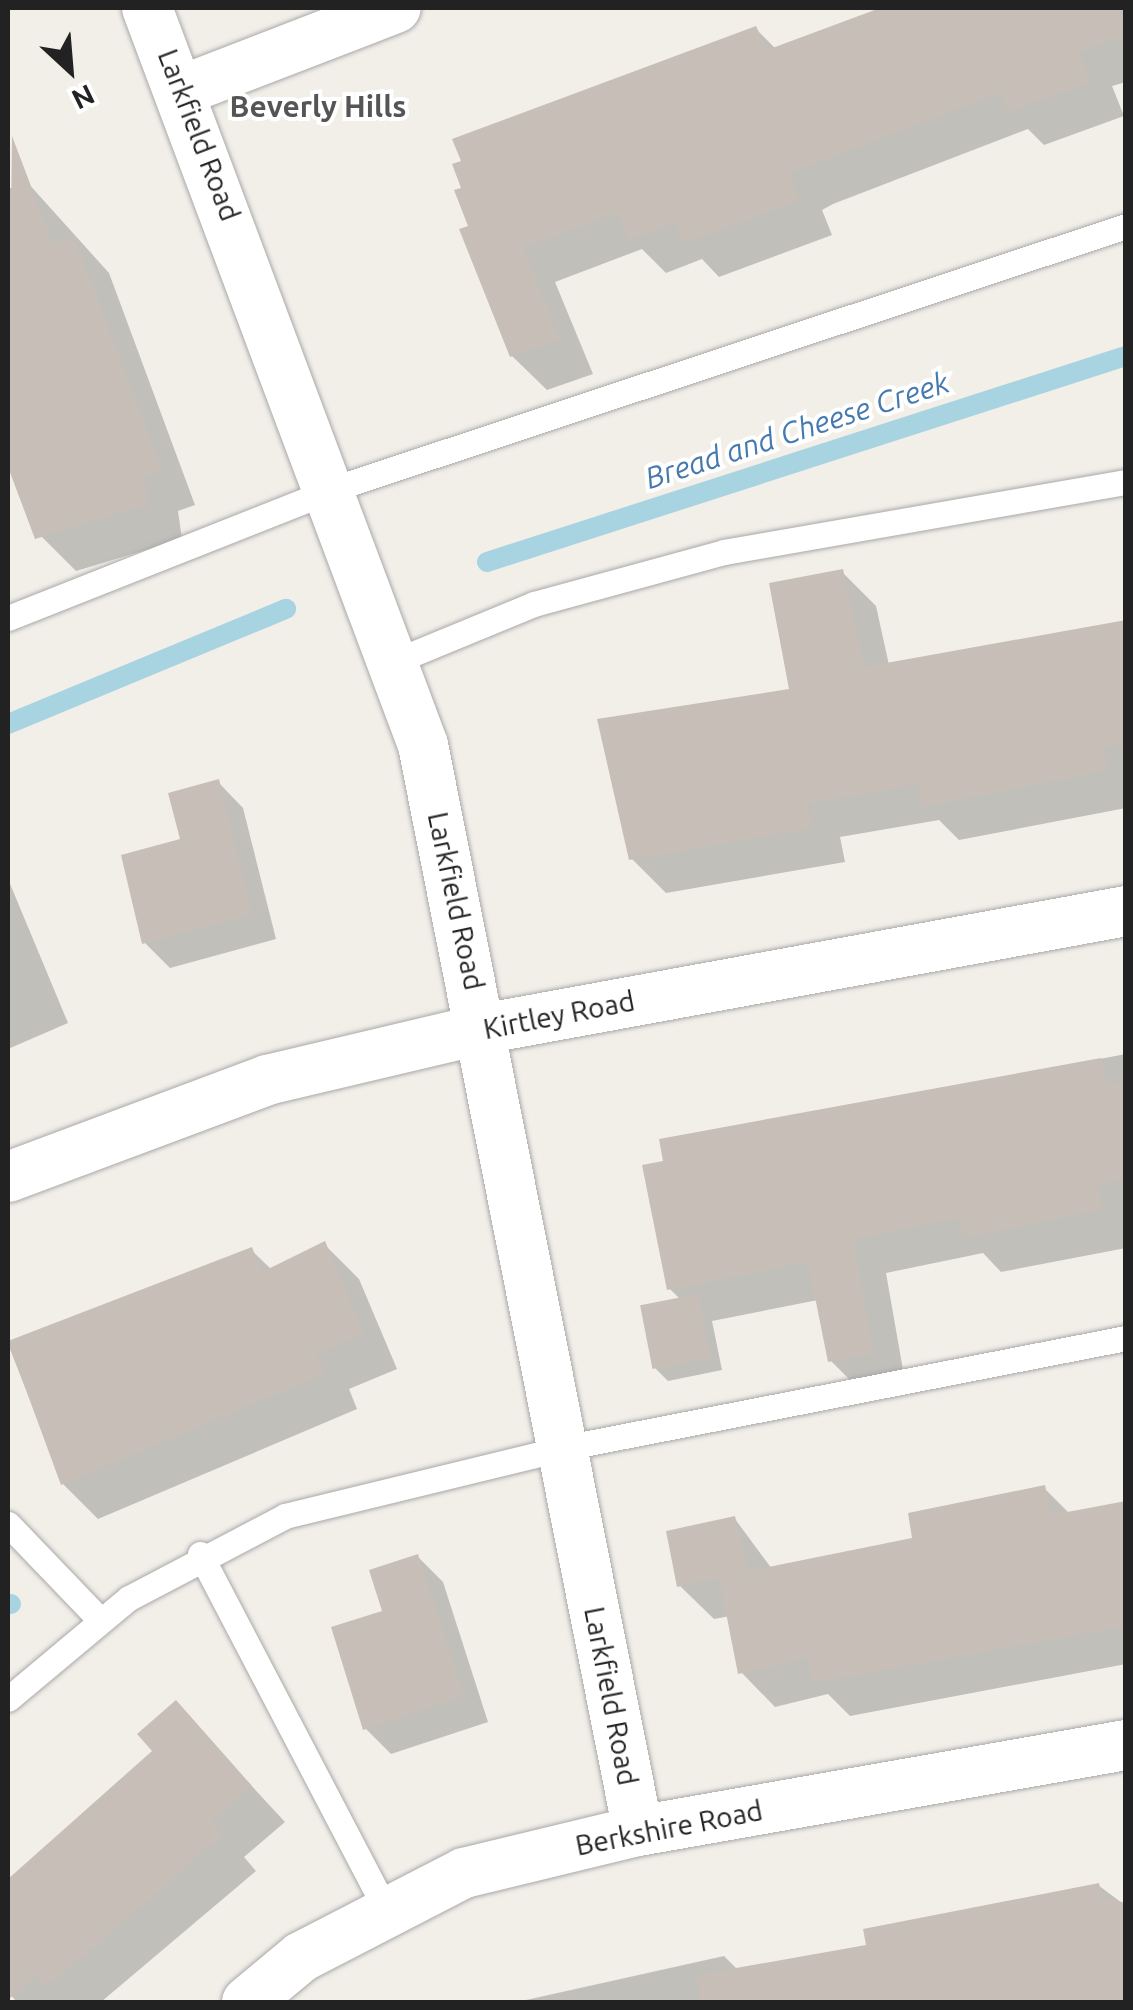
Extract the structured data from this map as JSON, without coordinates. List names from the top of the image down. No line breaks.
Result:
{"streets":{"street":["Larkfield Road","Kirtley Road","Berkshire Road"]},"crossings":[["Larkfield Road","Kirtley Road"],["Larkfield Road","Berkshire Road"]],"districts":["Beverly Hills"],"water":["Bread and Cheese Creek"],"north":"bottom right"}
